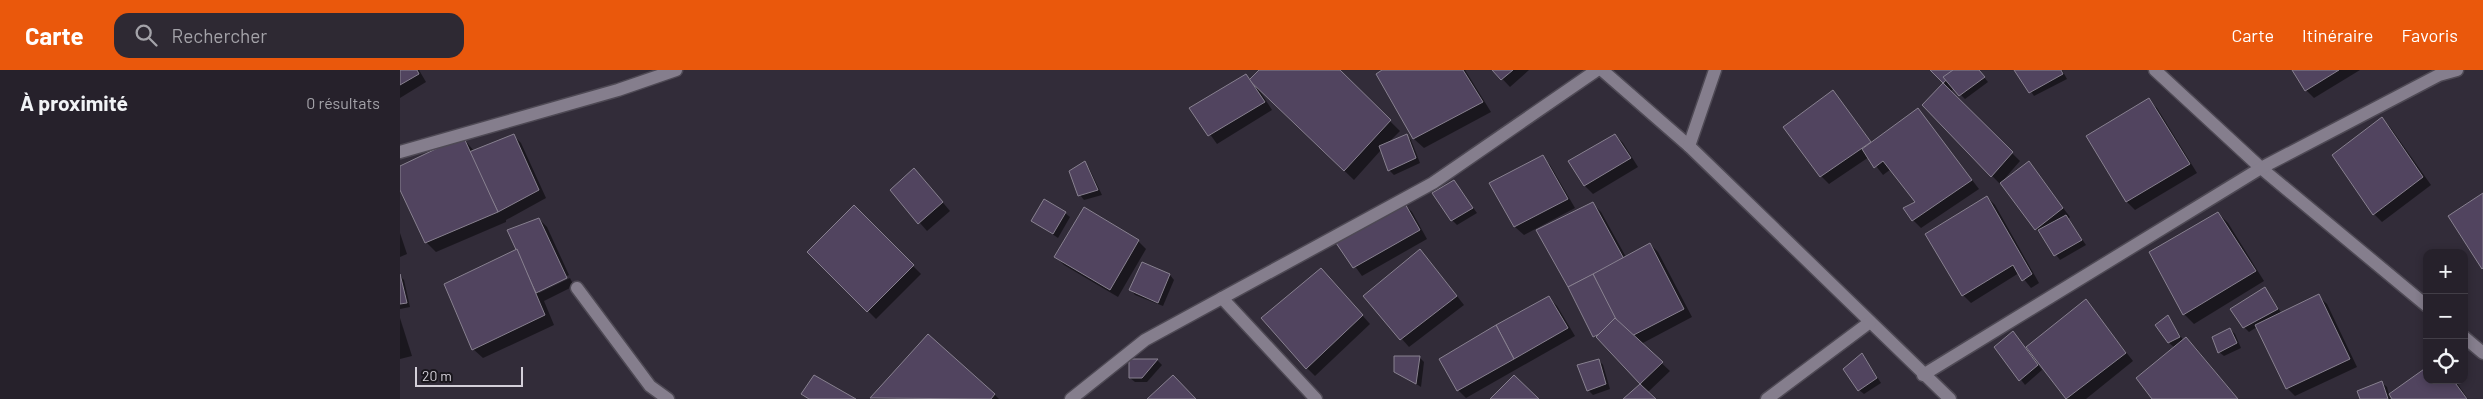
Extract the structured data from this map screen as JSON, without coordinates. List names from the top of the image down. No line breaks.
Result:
{"scale_bar":"20 m","page":{"header":"Carte","search":"Rechercher","nav":["Carte","Itinéraire","Favoris"],"heading":["À proximité","0 résultats"],"map_buttons":["+","−"],"scale":"20 m"}}
